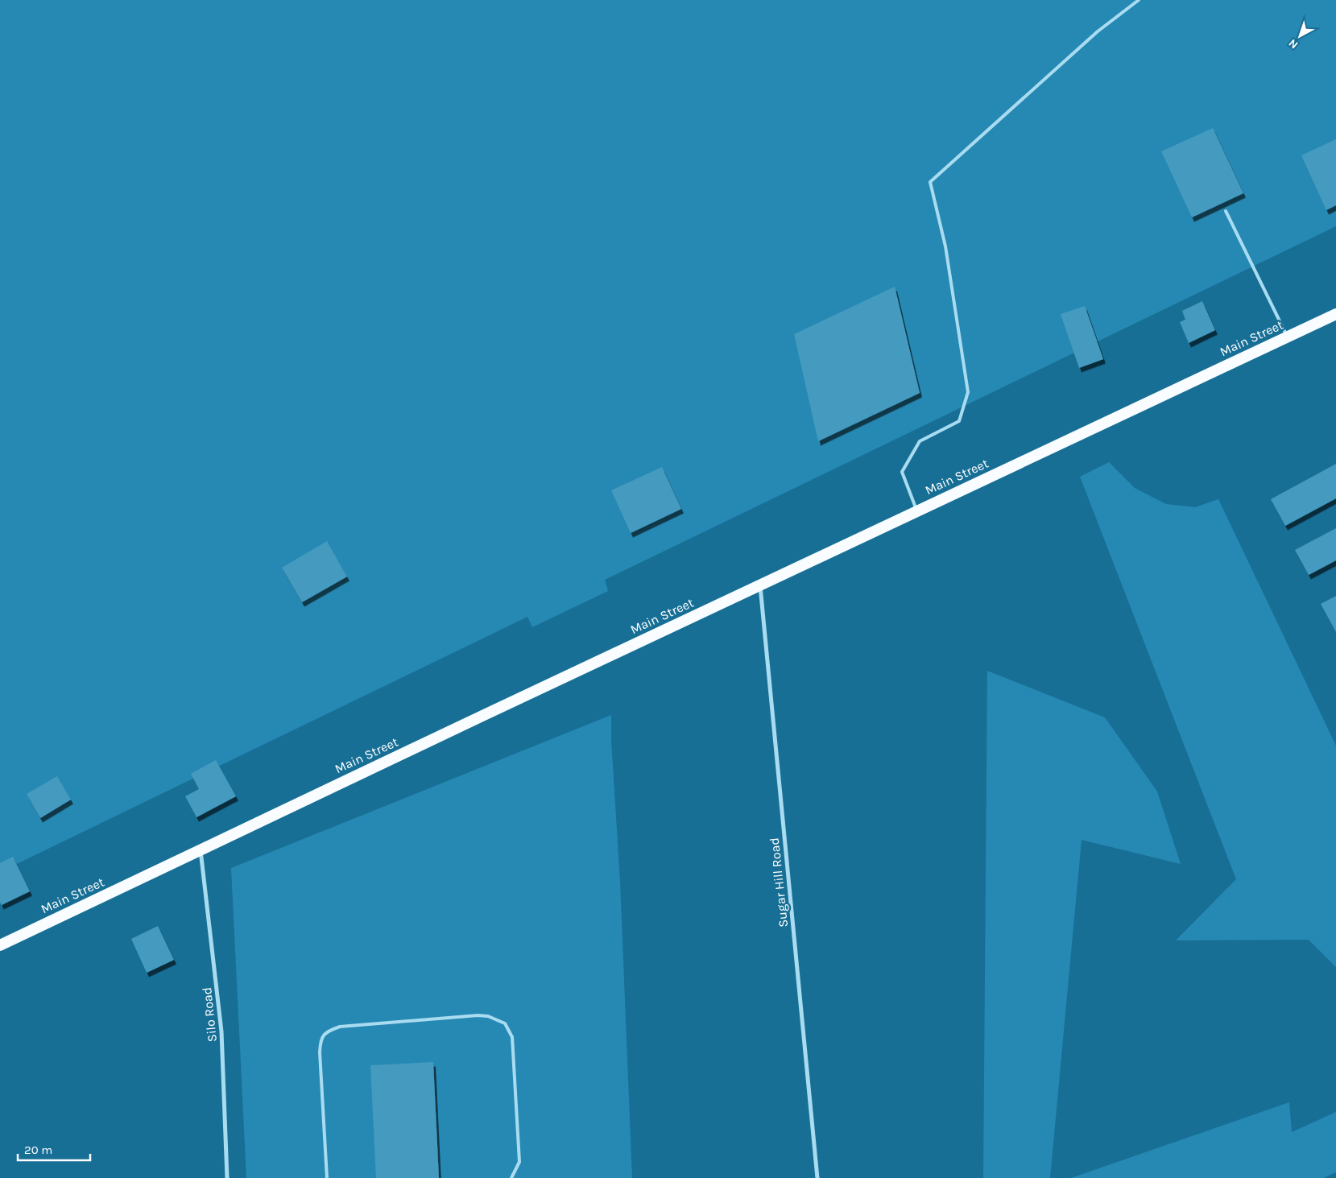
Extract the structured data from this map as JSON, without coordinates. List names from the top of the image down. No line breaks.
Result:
{"streets":{"highway":["Main Street"],"street":["Sugar Hill Road","Silo Road"]},"crossings":[["Main Street","Sugar Hill Road"],["Main Street","Silo Road"]],"scale_bar":"20 m","north":"bottom left"}
